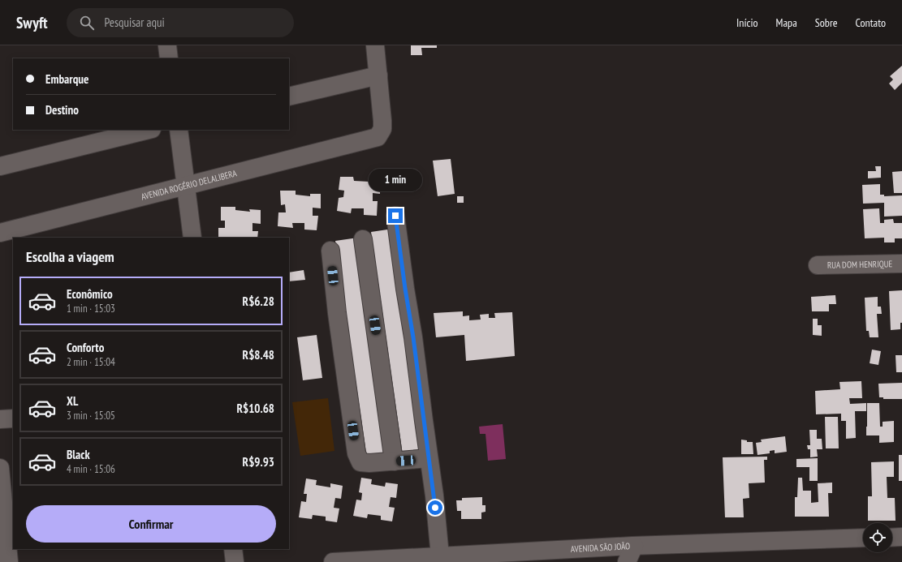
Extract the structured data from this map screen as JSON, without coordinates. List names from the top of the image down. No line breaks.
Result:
{"streets":{"street":["AVENIDA ROGÉRIO DELALIBERA","RUA DOM HENRIQUE","AVENIDA SÃO JOÃO"]},"page":{"header":"Swyft","search":"Pesquisar aqui","nav":["Início","Mapa","Sobre","Contato"],"banner":["Embarque","Destino"],"bubble":"1 min","heading":"Escolha a viagem","list":[{"name":"Econômico","note":"1 min · 15:03","value":"R$6.28"},{"name":"Conforto","note":"2 min · 15:04","value":"R$8.48"},{"name":"XL","note":"3 min · 15:05","value":"R$10.68"},{"name":"Black","note":"4 min · 15:06","value":"R$9.93"}],"buttons":"Confirmar"}}
